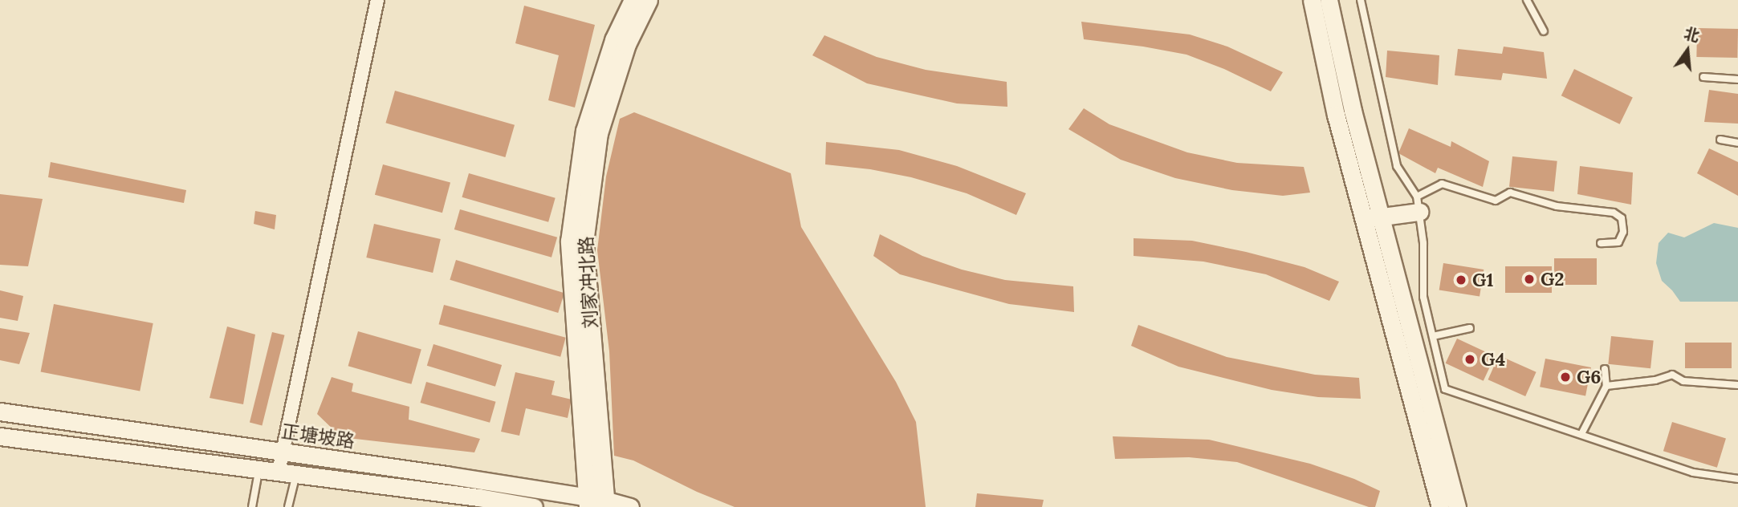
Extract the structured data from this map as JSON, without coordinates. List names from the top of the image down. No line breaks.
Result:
{"streets":{"main road":["刘家冲北路"],"street":["正塘坡路"]},"crossings":[["刘家冲北路","正塘坡路"]],"places":["G2","G1","G4","G6"],"north":"top"}
